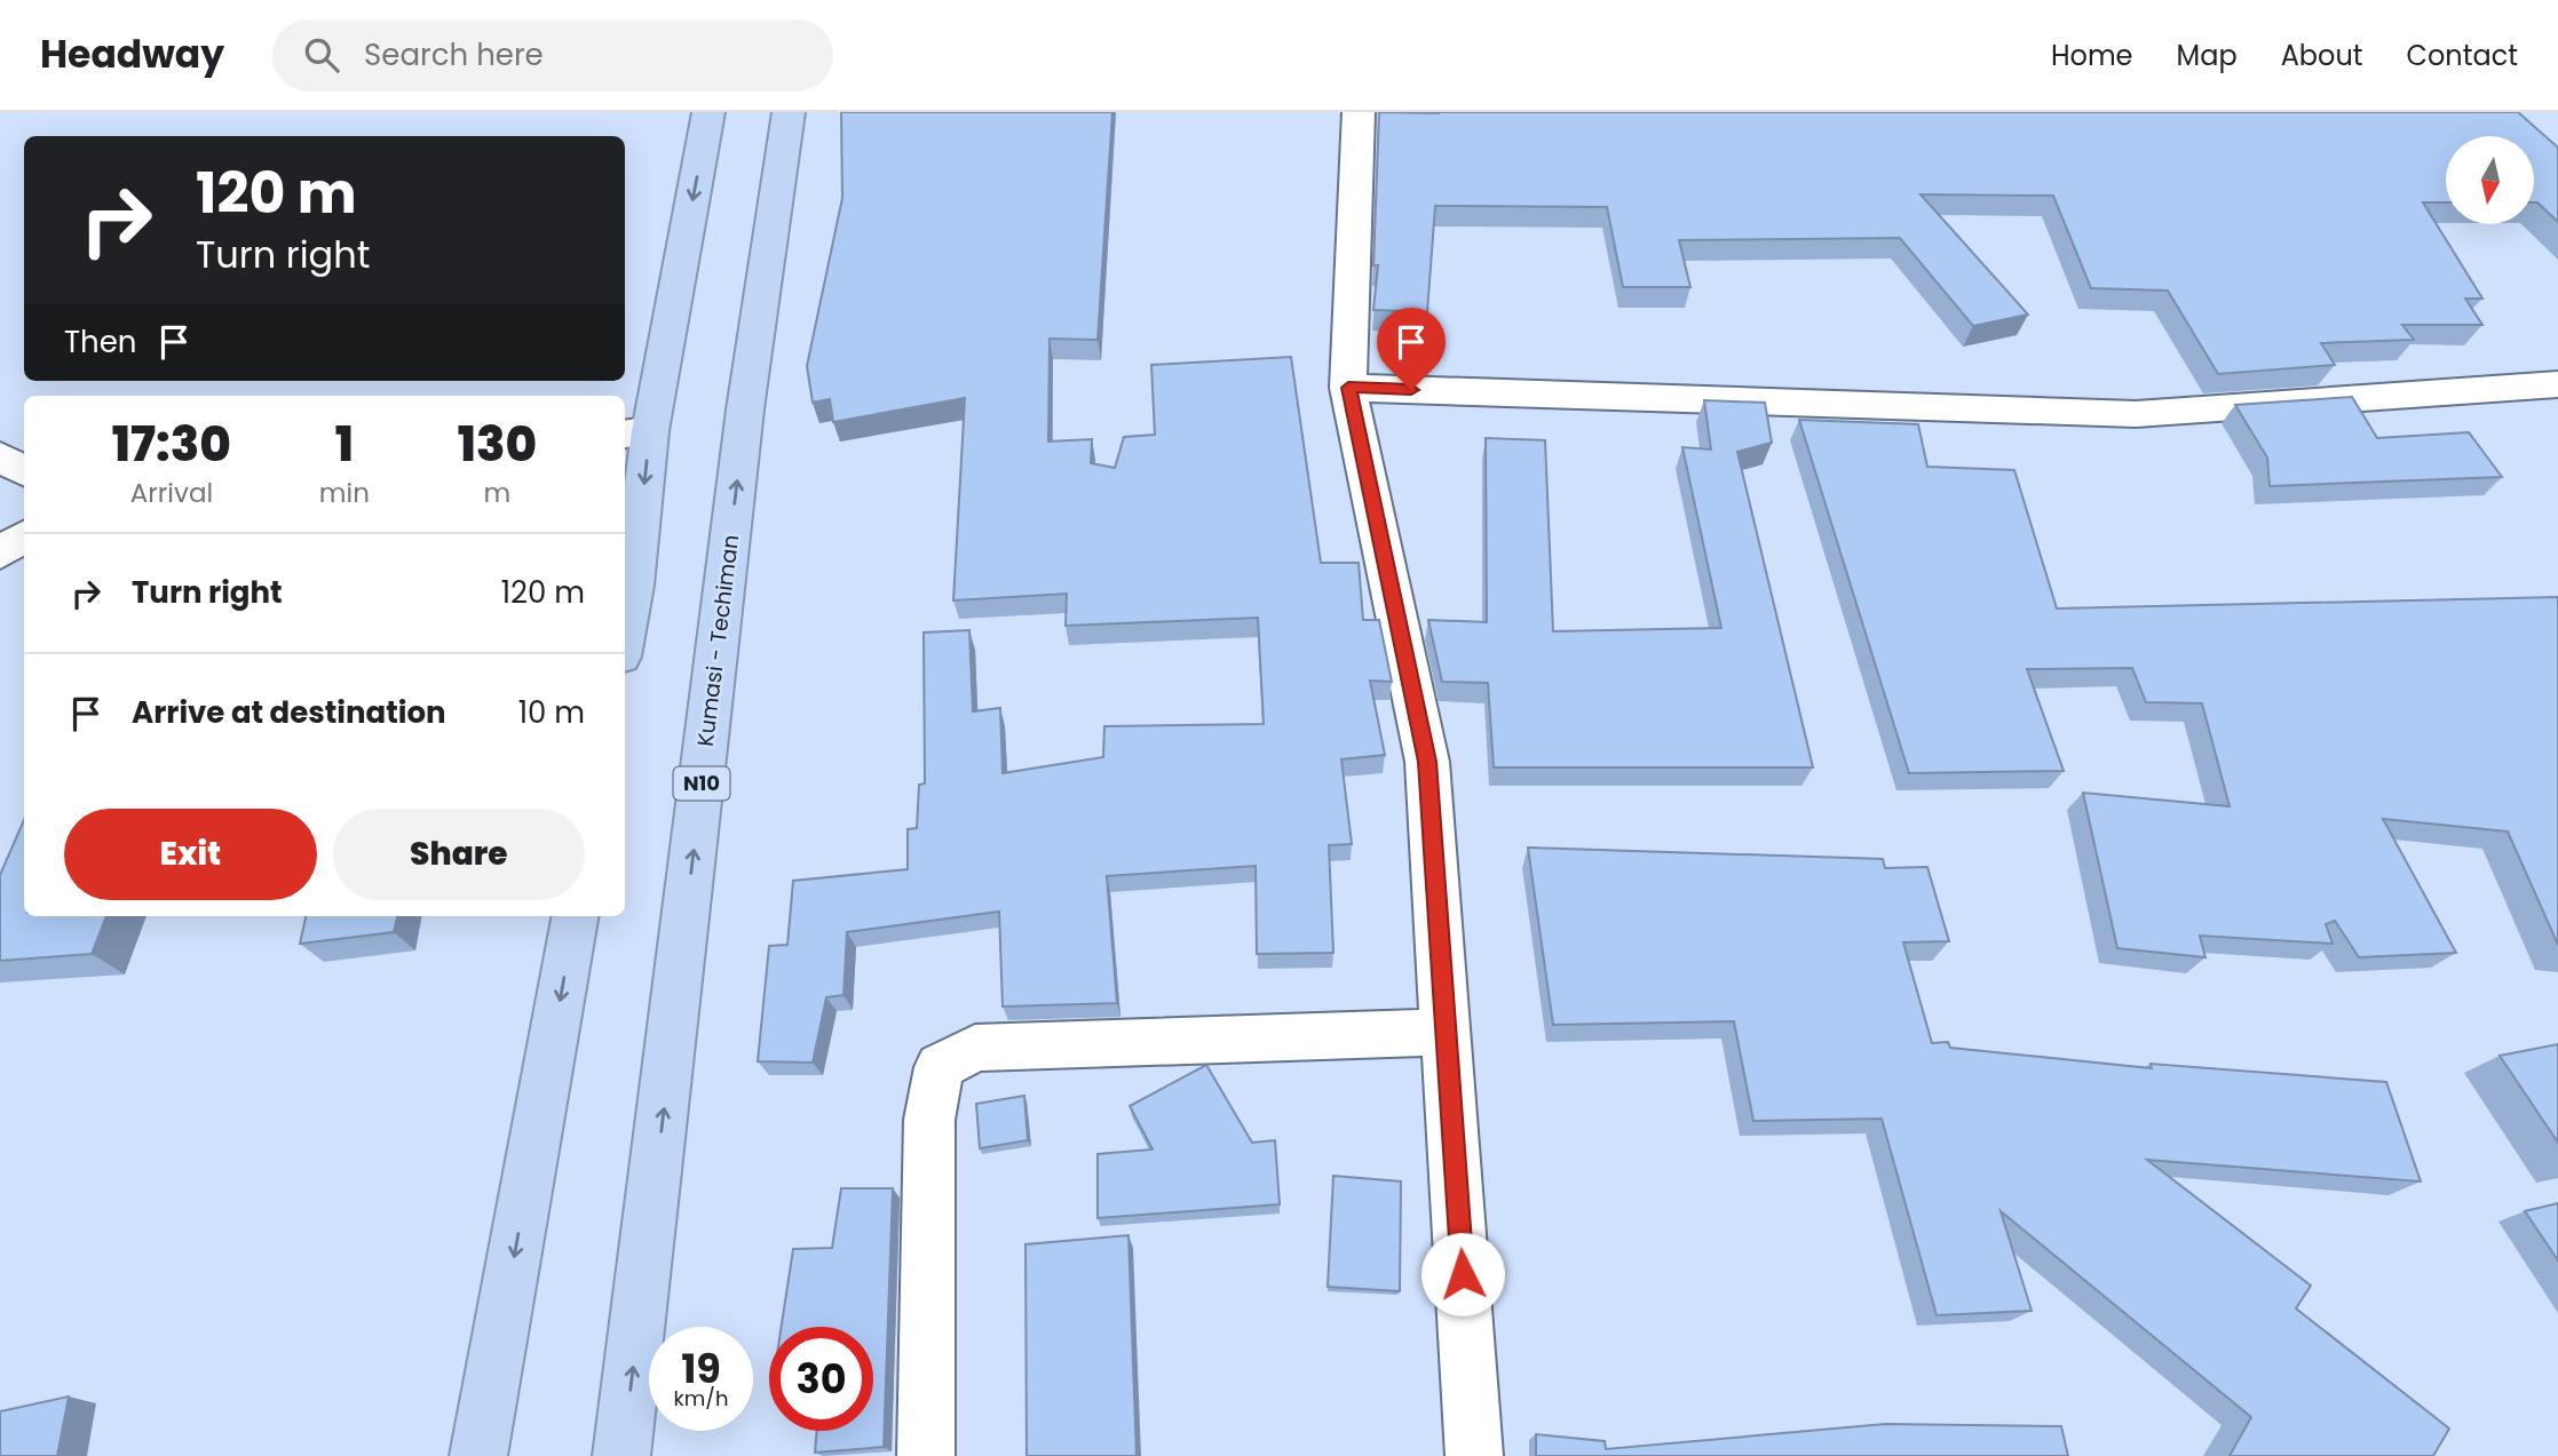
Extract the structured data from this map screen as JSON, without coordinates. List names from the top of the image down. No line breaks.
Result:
{"streets":{"highway":["Kumasi - Techiman","N10"]},"north":"bottom","page":{"header":"Headway","search":"Search here","nav":["Home","Map","About","Contact"],"turn":["120 m","Turn right"],"then":"Then","eta":["17:30","Arrival","1","min","130","m"],"list":[{"name":"Turn right","value":"120 m"},{"name":"Arrive at destination","value":"10 m"}],"buttons":["Exit","Share"],"speed":"19 km/h","limit":"30"}}
